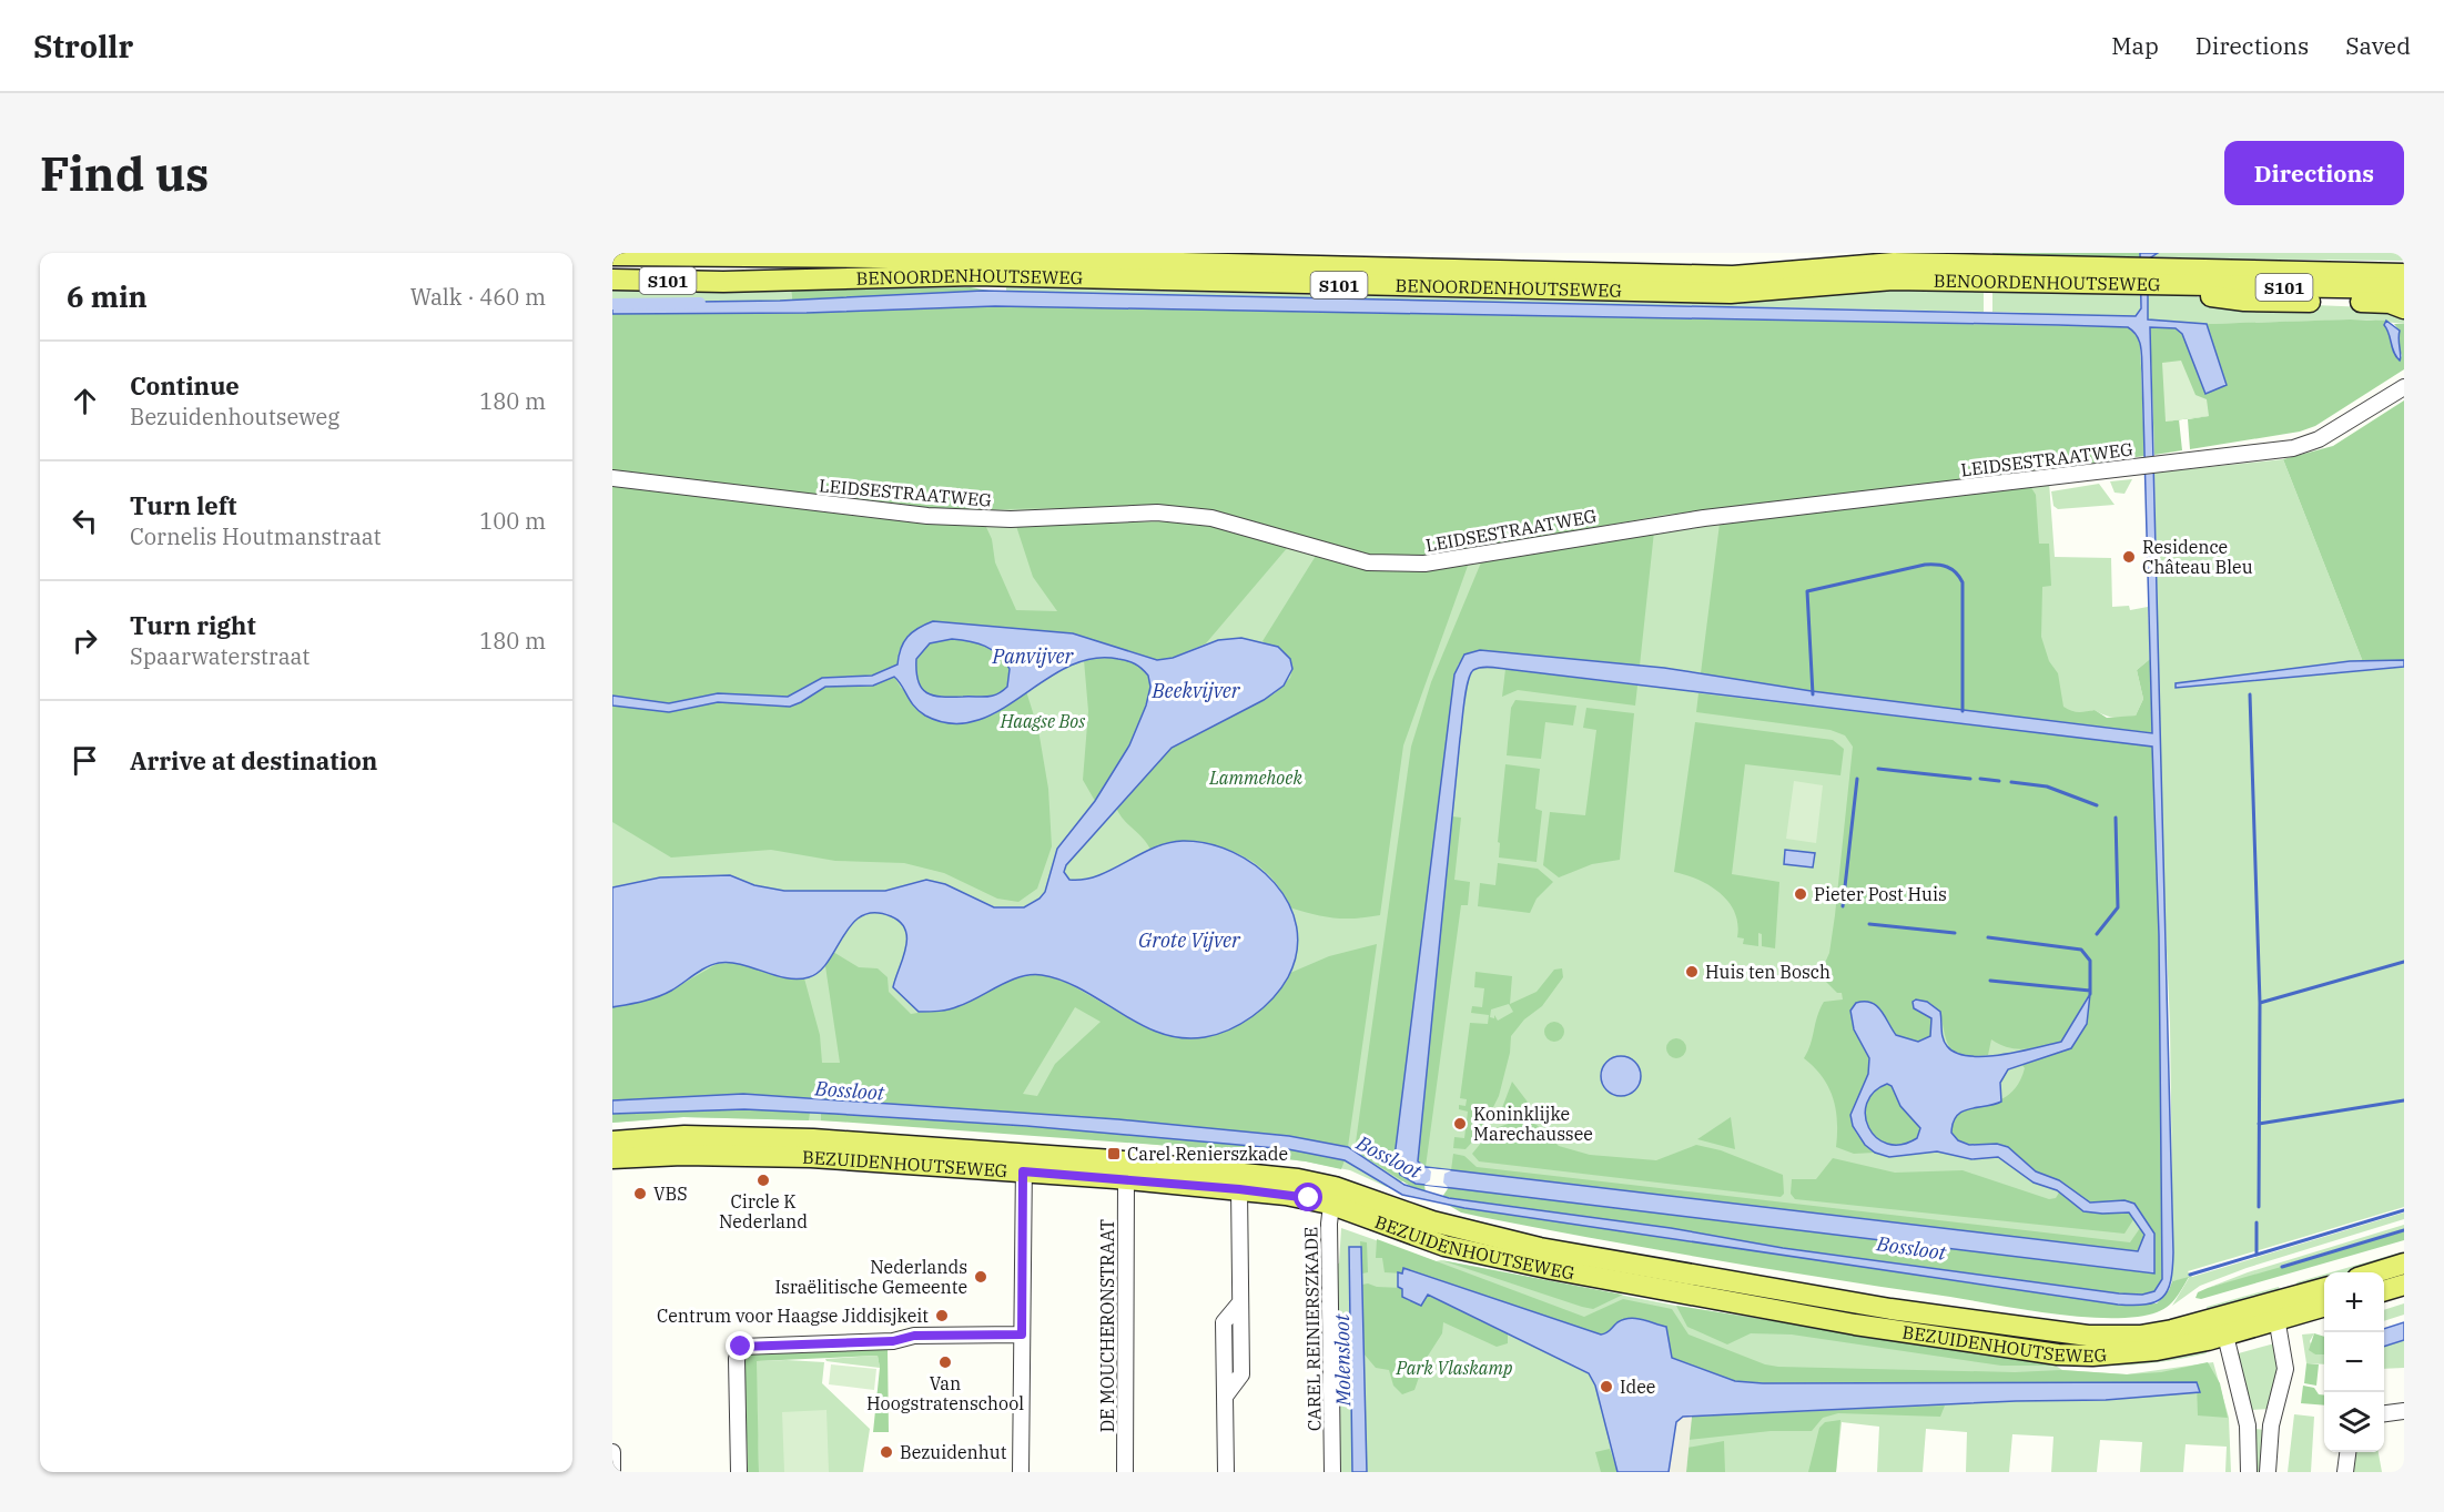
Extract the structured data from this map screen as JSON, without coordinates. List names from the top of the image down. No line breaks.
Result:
{"streets":{"main road":["BENOORDENHOUTSEWEG","S101","BEZUIDENHOUTSEWEG"],"street":["LEIDSESTRAATWEG","DE MOUCHERONSTRAAT","CAREL REINIERSZKADE"]},"crossings":[["BEZUIDENHOUTSEWEG","DE MOUCHERONSTRAAT"],["BEZUIDENHOUTSEWEG","CAREL REINIERSZKADE"]],"water":["Panvijver","Beekvijver","Grote Vijver","Bossloot","Molensloot"],"parks":["Haagse Bos","Lammehoek","Park Vlaskamp"],"places":{"other":["Residence Château Bleu","Pieter Post Huis","Huis ten Bosch","Koninklijke Marechaussee","Circle K Nederland","VBS","Nederlands Israëlitische Gemeente","Centrum voor Haagse Jiddisjkeit","Van Hoogstratenschool","Idee","Bezuidenhut"],"transit":["Carel Renierszkade"]},"page":{"header":"Strollr","nav":["Map","Directions","Saved"],"buttons":"Directions","title":"Find us","heading":["6 min","Walk · 460 m"],"list":[["Continue","Bezuidenhoutseweg","180 m"],["Turn left","Cornelis Houtmanstraat","100 m"],["Turn right","Spaarwaterstraat","180 m"],"Arrive at destination"],"map_buttons":["+","−"]}}
